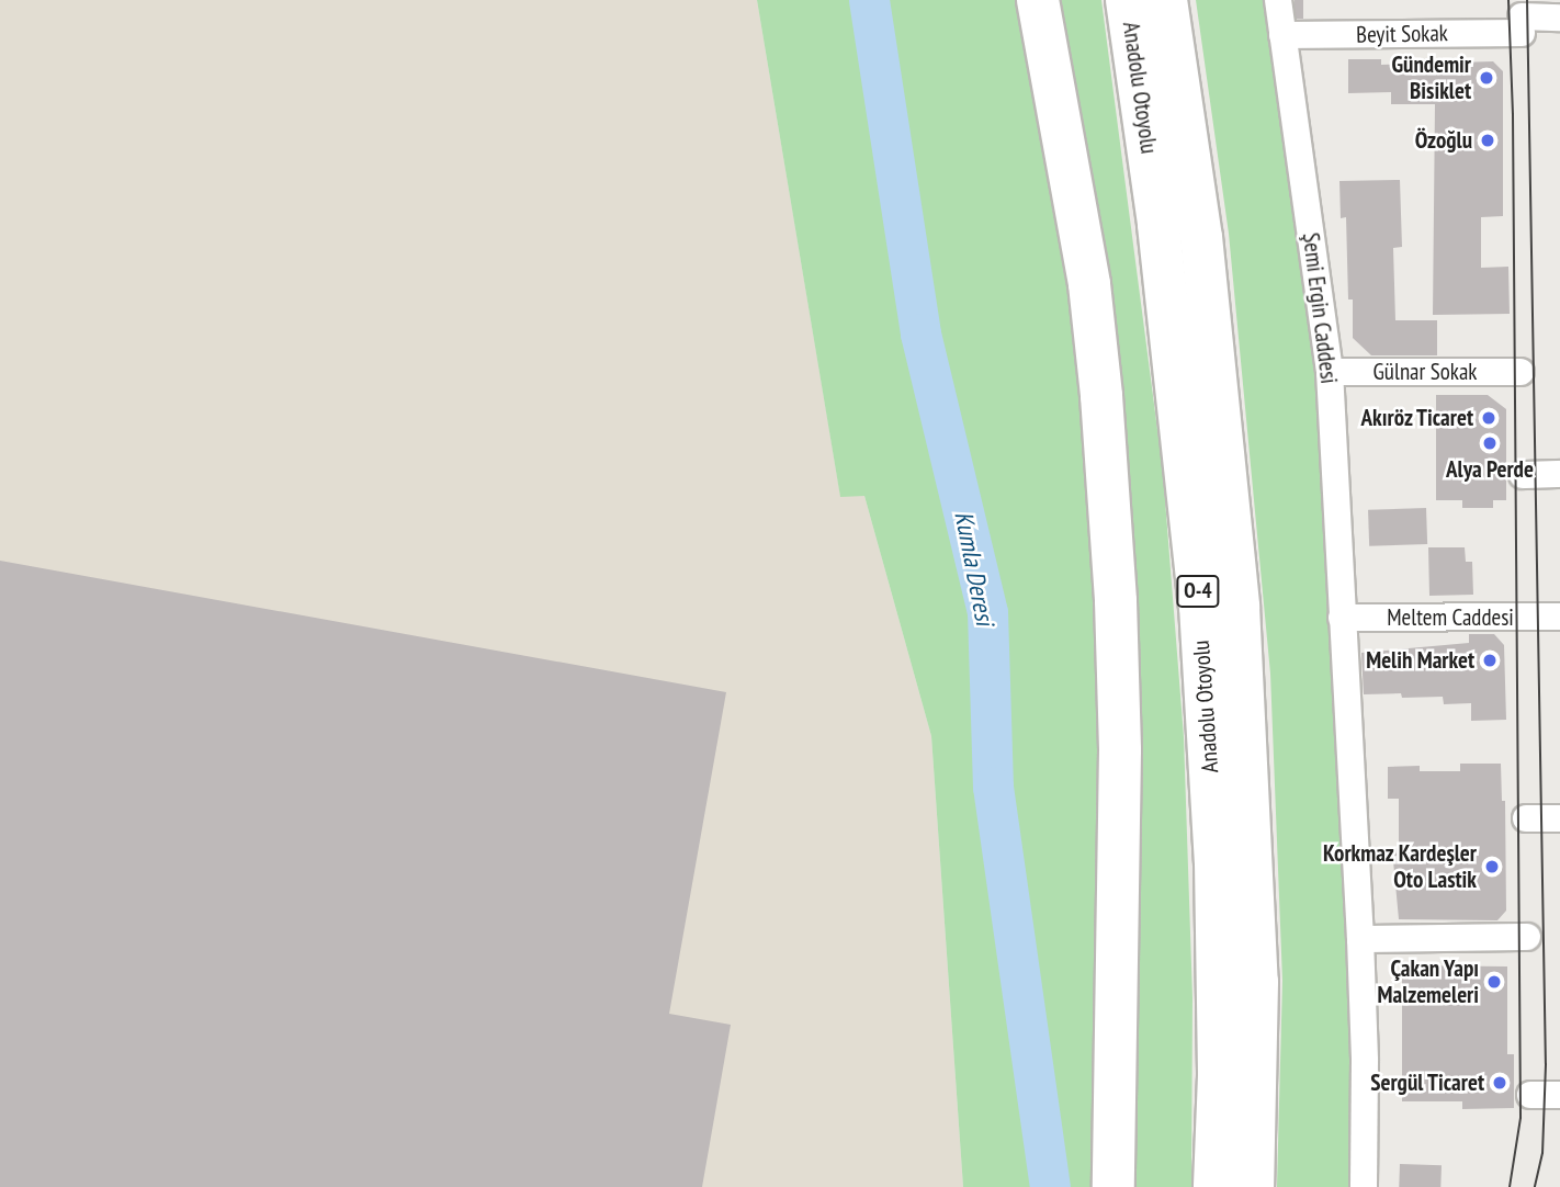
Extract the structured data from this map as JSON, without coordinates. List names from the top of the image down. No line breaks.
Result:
{"streets":{"main road":["Anadolu Otoyolu","O-4"],"street":["Beyit Sokak","Şemi Ergin Caddesi","Gülnar Sokak","Meltem Caddesi"]},"crossings":[["Beyit Sokak","Şemi Ergin Caddesi"],["Şemi Ergin Caddesi","Gülnar Sokak"],["Şemi Ergin Caddesi","Meltem Caddesi"]],"water":["Kumla Deresi"],"places":["Gündemir Bisiklet","Özoğlu","Akıröz Ticaret","Alya Perde","Melih Market","Korkmaz Kardeşler Oto Lastik","Çakan Yapı Malzemeleri","Sergül Ticaret"]}
